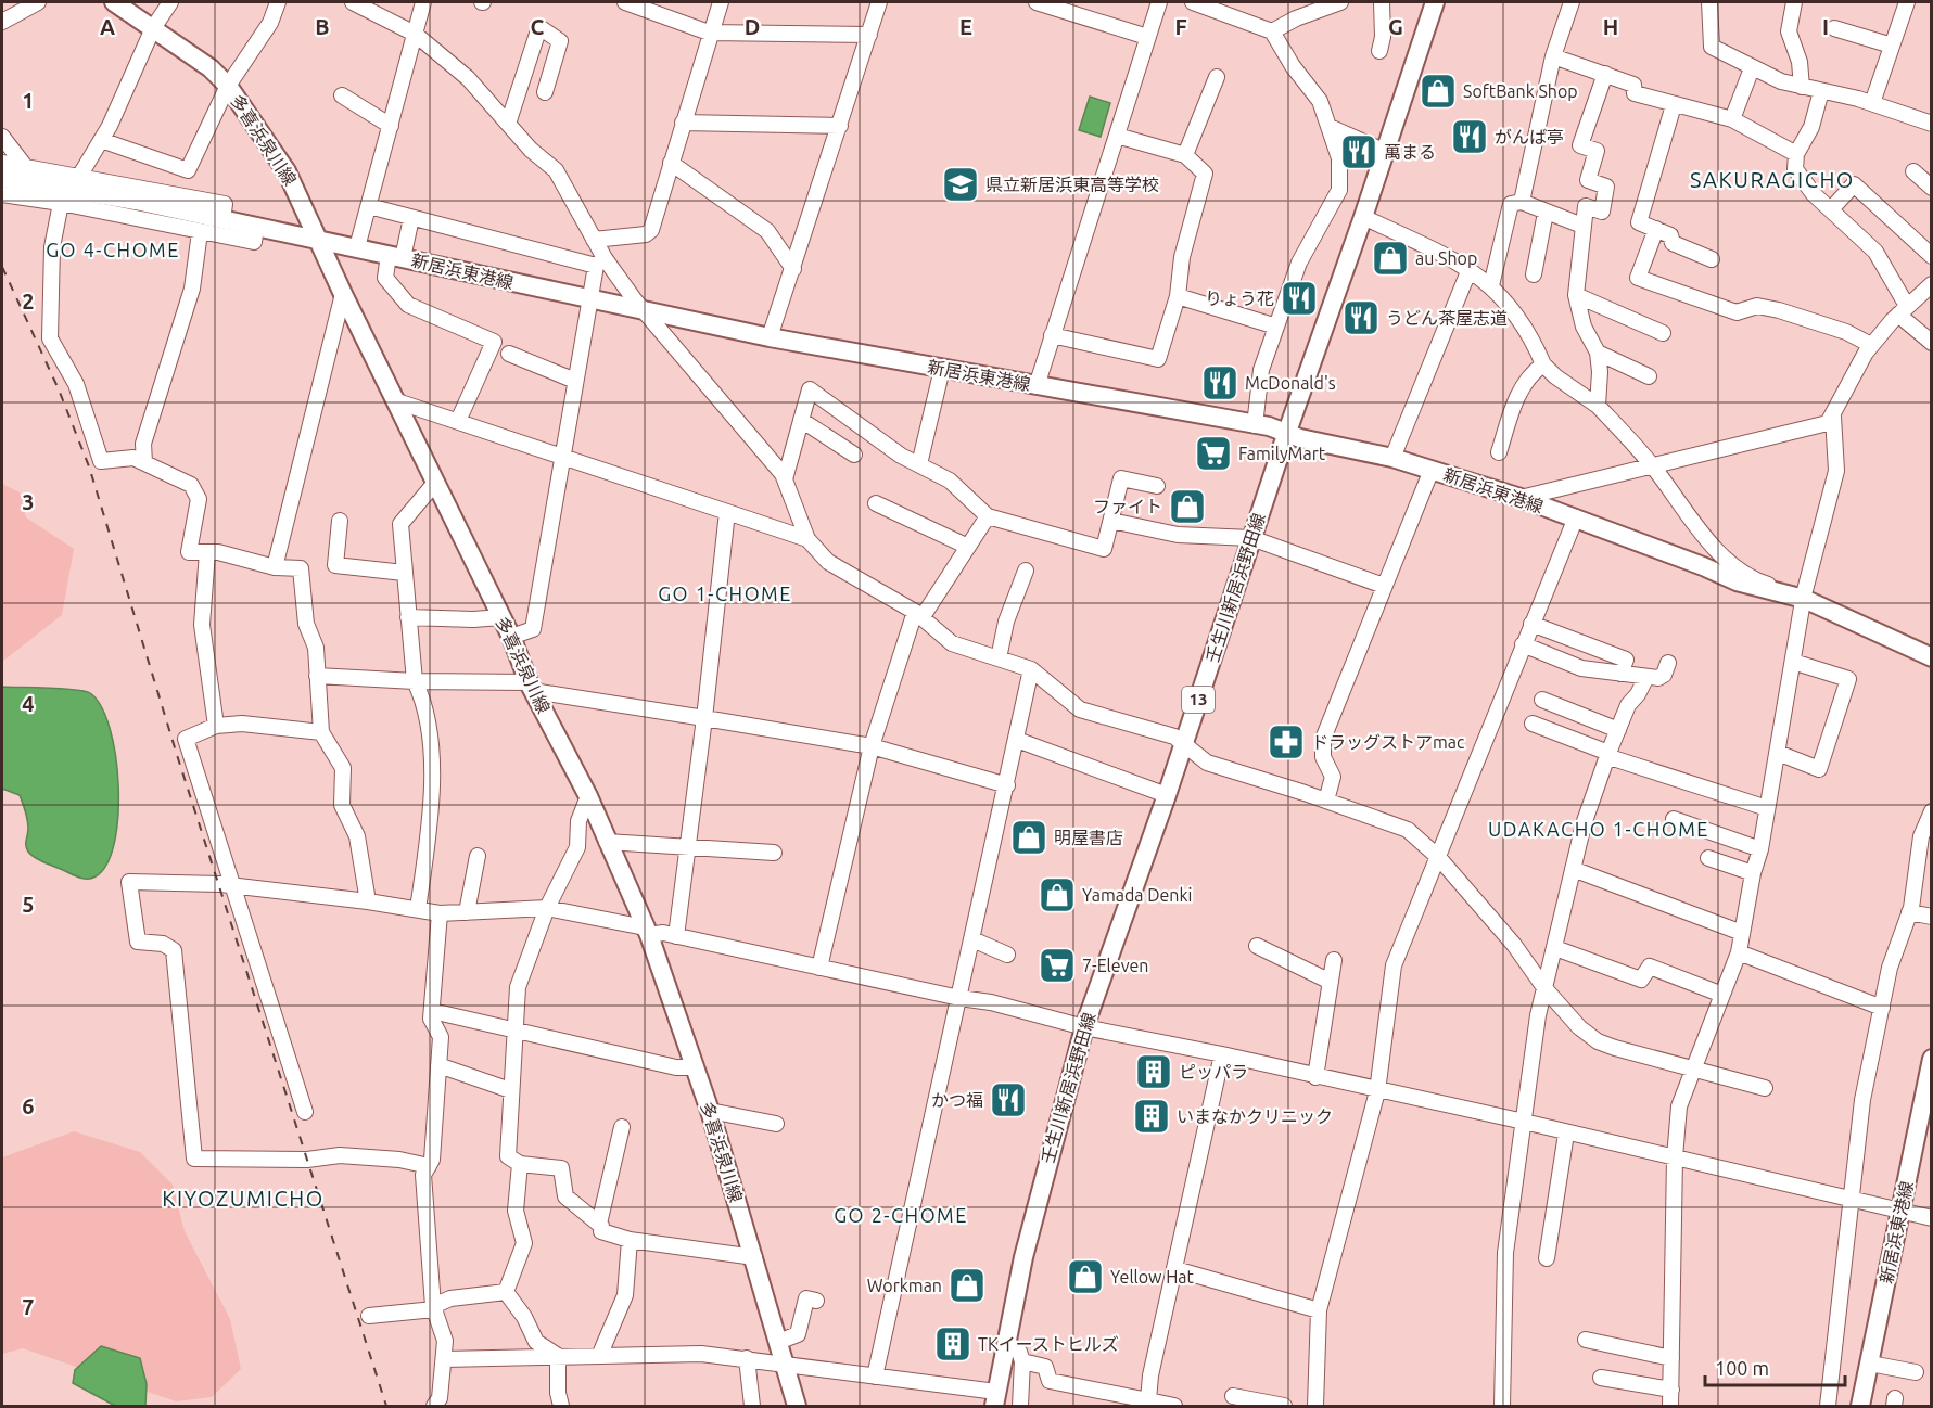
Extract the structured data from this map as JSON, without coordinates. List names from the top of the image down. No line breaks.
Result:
{"streets":{"main road":["多喜浜泉川線","新居浜東港線","壬生川新居浜野田線","13"]},"crossings":[["多喜浜泉川線","新居浜東港線"],["新居浜東港線","壬生川新居浜野田線"]],"districts":["SAKURAGICHO","GO 4-CHOME","GO 1-CHOME","UDAKACHO 1-CHOME","KIYOZUMICHO","GO 2-CHOME"],"places":{"shop":["SoftBank Shop","au Shop","ファイト","明屋書店","Yamada Denki","Yellow Hat","Workman"],"restaurant":["がんば亭","萬まる","りょう花","うどん茶屋志道","McDonald's","かつ福"],"school or university":["県立新居浜東高等学校"],"supermarket":["FamilyMart","7-Eleven"],"pharmacy":["ドラッグストアmac"],"building":["ピッパラ","いまなかクリニック","TKイーストヒルズ"]},"scale_bar":"100 m","grid":{"columns":["A","B","C","D","E","F","G","H","I"],"rows":["1","2","3","4","5","6","7"]}}
